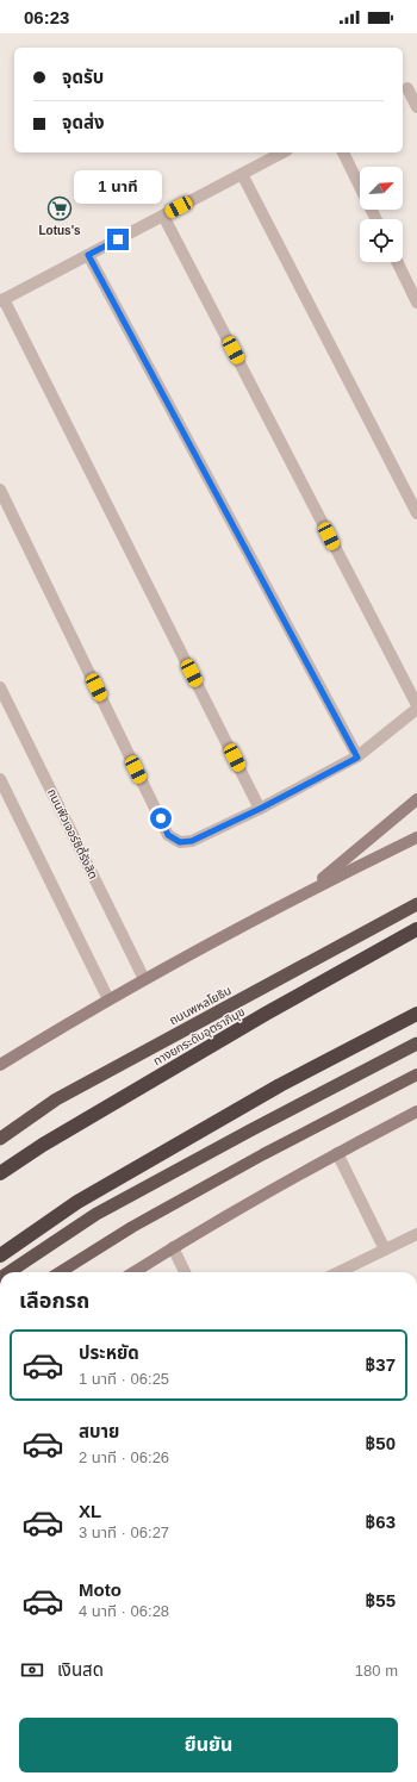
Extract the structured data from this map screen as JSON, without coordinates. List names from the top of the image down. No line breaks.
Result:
{"streets":{"highway":["ถนนพหลโยธิน","ทางยกระดับอุตราภิมุข"],"lane":["ถนนฟิวเจอร์ซิตี้รังสิต"]},"places":{"supermarket":["Lotus's"]},"north":"top right","page":{"status":"06:23","banner":["จุดรับ","จุดส่ง"],"bubble":"1 นาที","heading":"เลือกรถ","list":[{"name":"ประหยัด","note":"1 นาที · 06:25","value":"฿37"},{"name":"สบาย","note":"2 นาที · 06:26","value":"฿50"},{"name":"XL","note":"3 นาที · 06:27","value":"฿63"},{"name":"Moto","note":"4 นาที · 06:28","value":"฿55"}],"pay":["เงินสด","180 m"],"buttons":"ยืนยัน"}}
